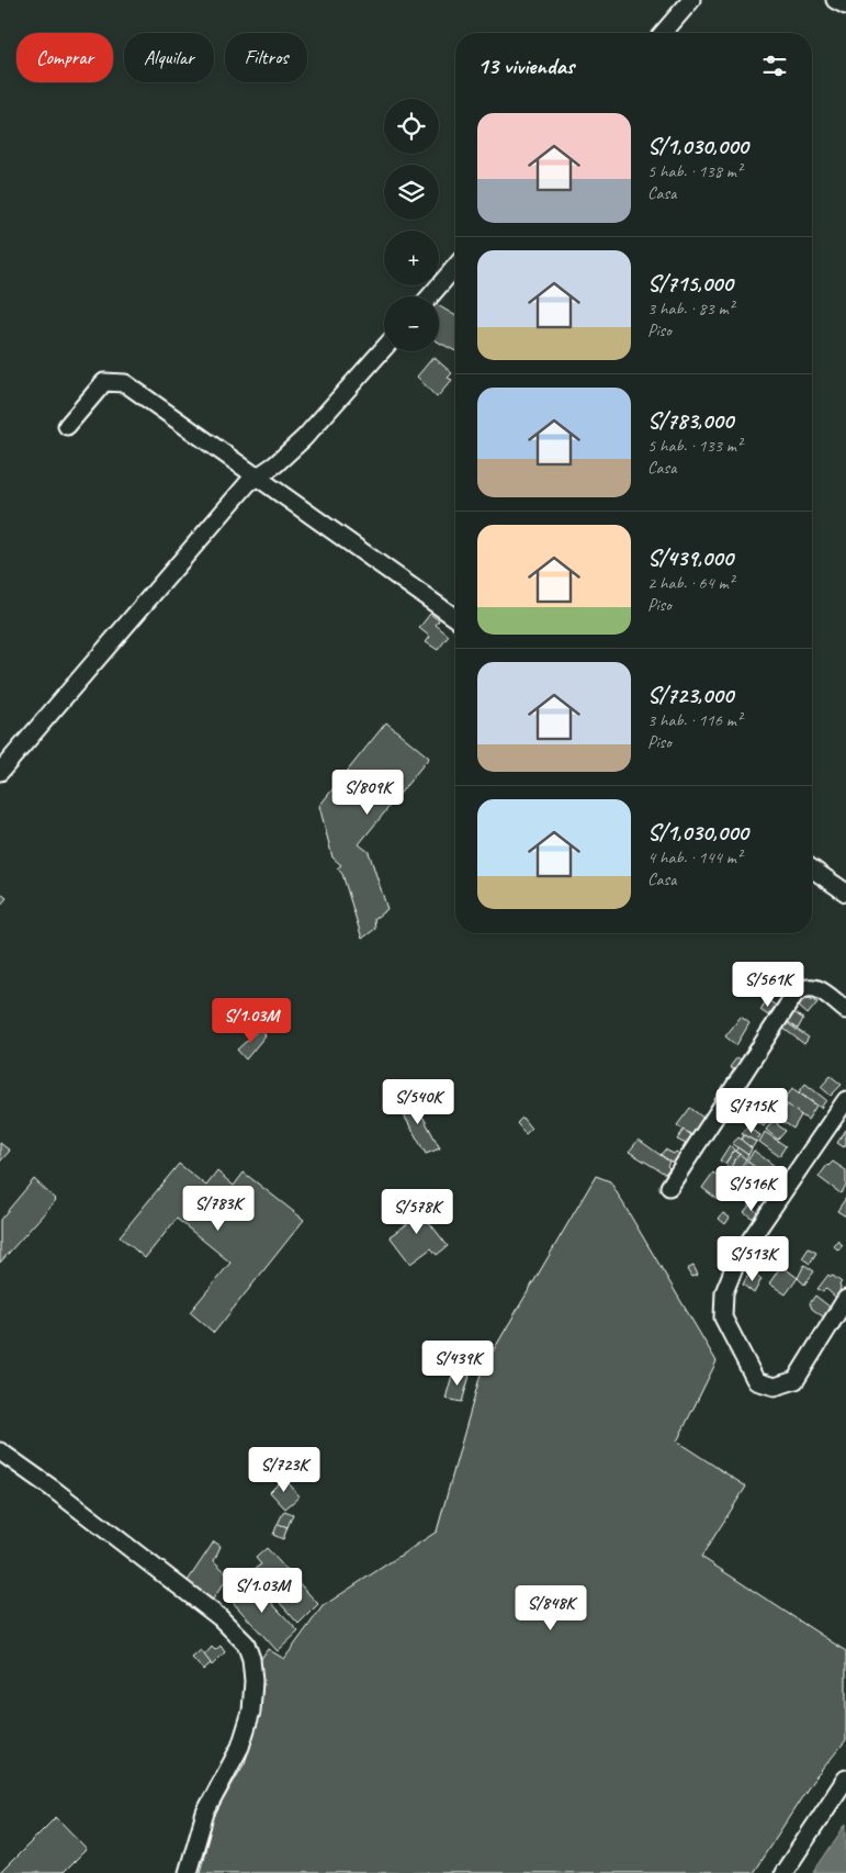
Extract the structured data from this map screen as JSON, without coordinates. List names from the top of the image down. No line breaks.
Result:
{"page":{"chip":["Comprar","Alquilar","Filtros"],"heading":"13 viviendas","map_buttons":["+","−"],"list":[{"name":"S/1,030,000","note":"5 hab. · 138 m² · Casa"},{"name":"S/715,000","note":"3 hab. · 83 m² · Piso"},{"name":"S/783,000","note":"5 hab. · 133 m² · Casa"},{"name":"S/439,000","note":"2 hab. · 64 m² · Piso"},{"name":"S/723,000","note":"3 hab. · 116 m² · Piso"},{"name":"S/1,030,000","note":"4 hab. · 144 m² · Casa"}],"price":["S/809K","S/561K","S/1.03M","S/540K","S/715K","S/516K","S/783K","S/578K","S/513K","S/439K","S/723K","S/1.03M","S/848K"]}}
